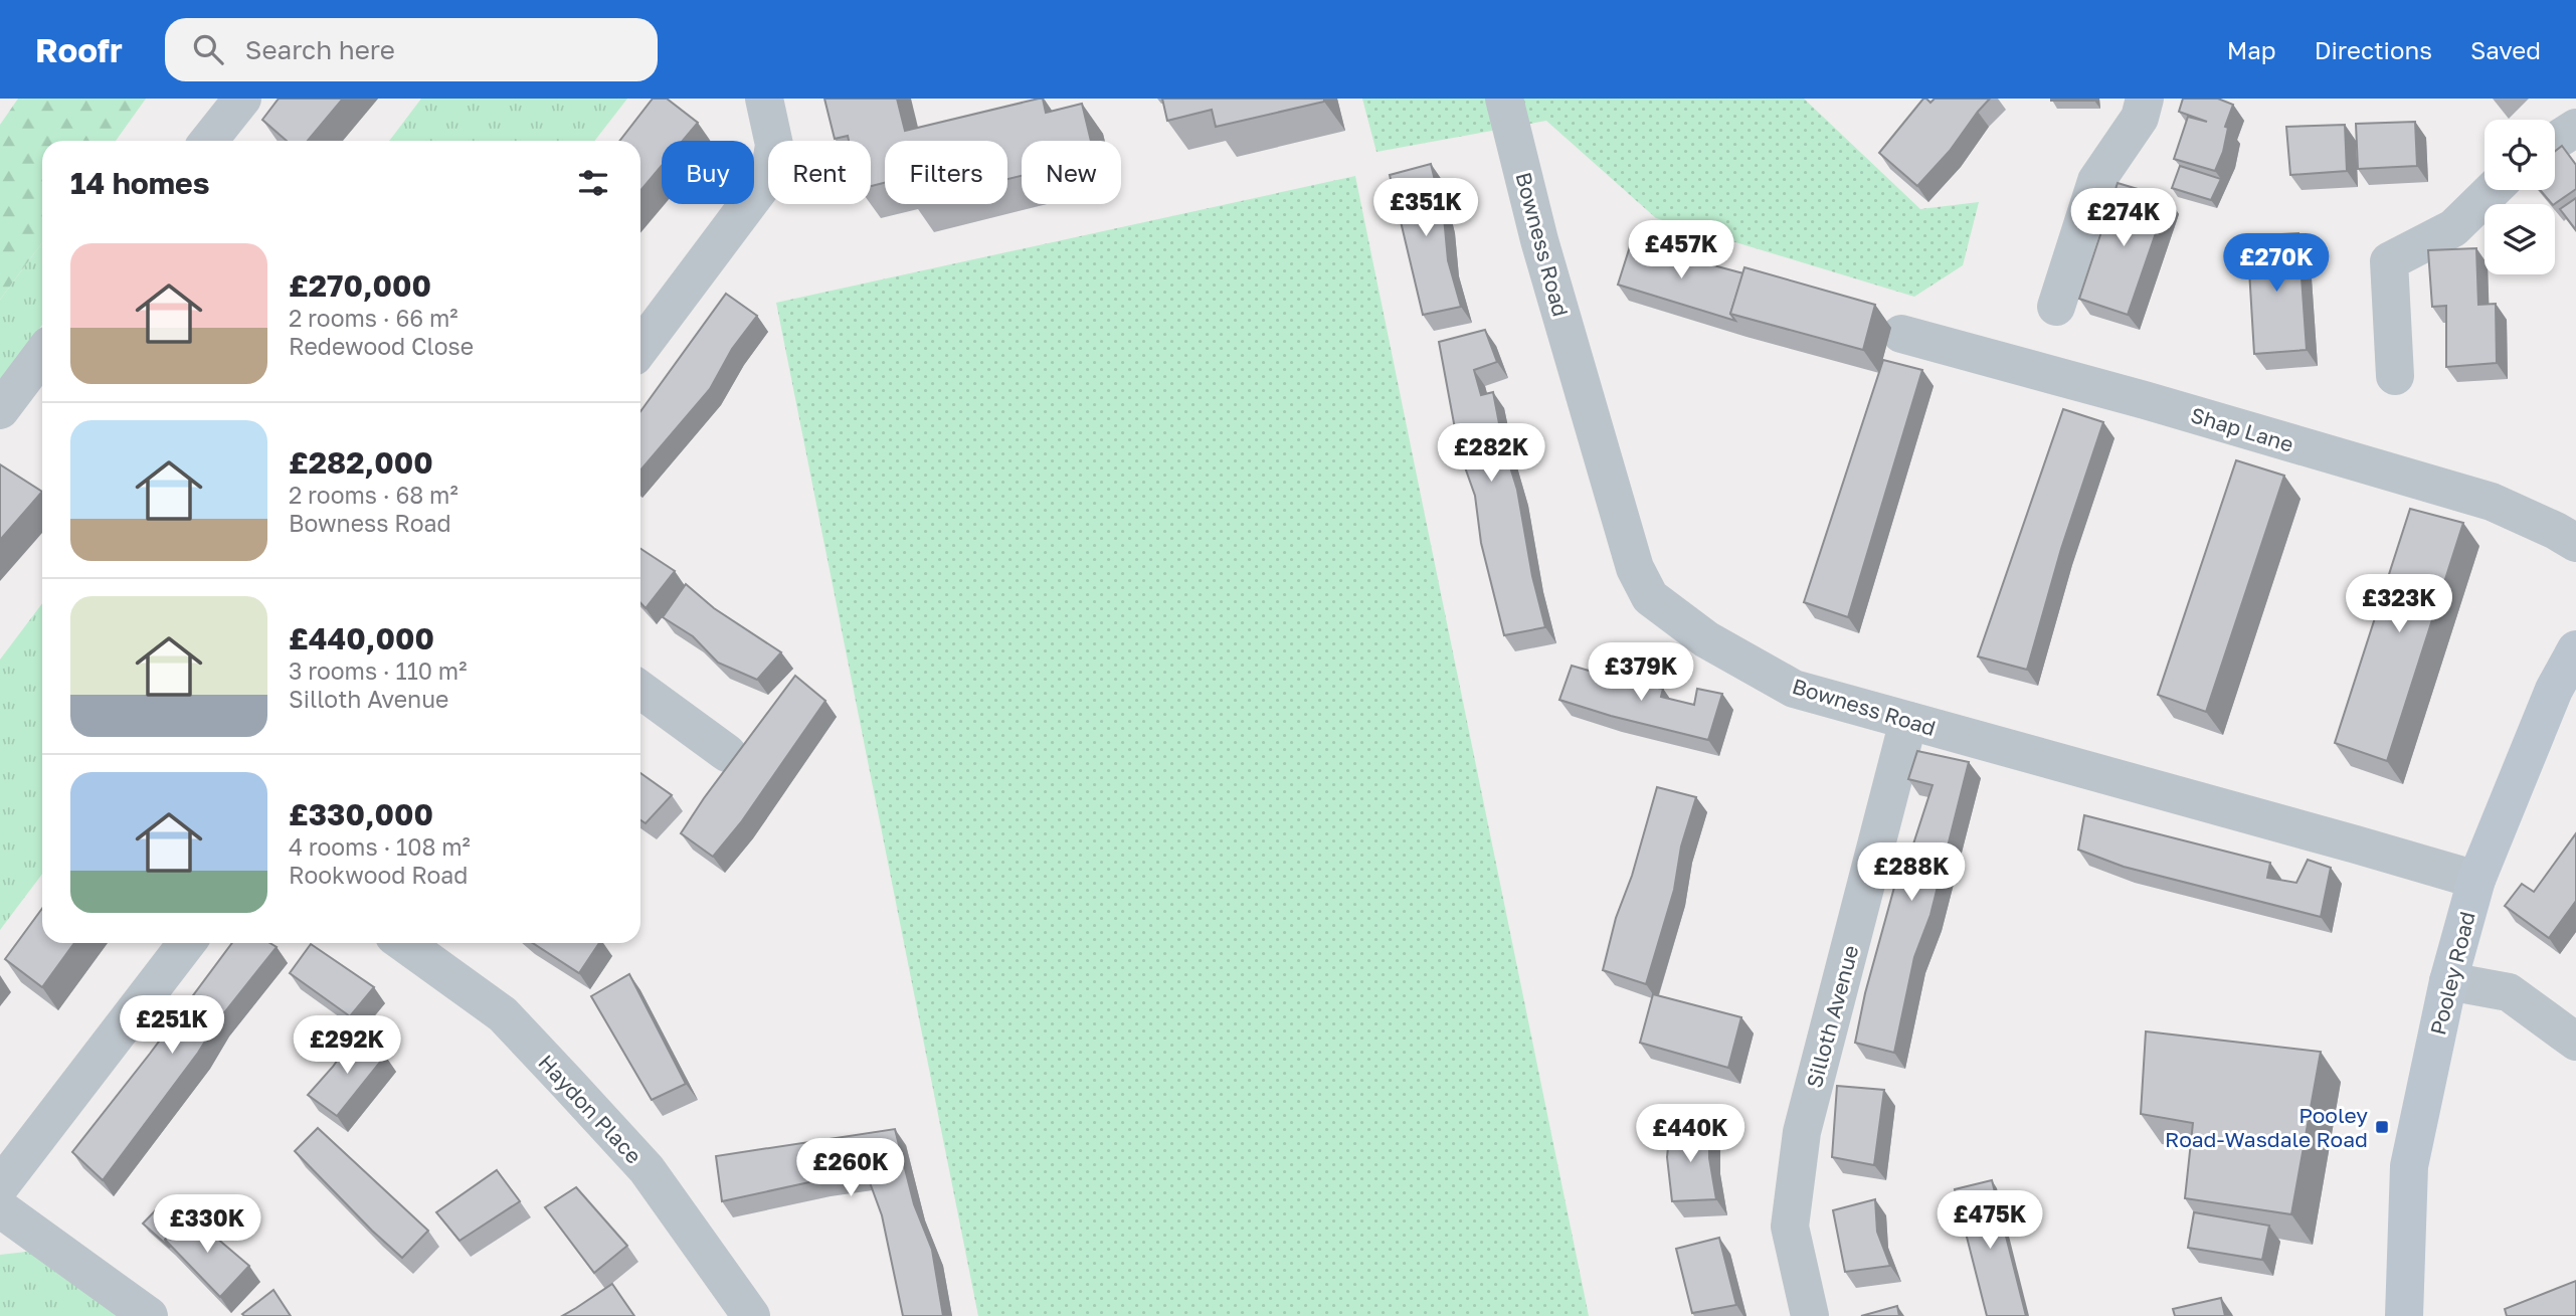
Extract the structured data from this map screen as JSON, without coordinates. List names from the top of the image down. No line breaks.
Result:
{"streets":{"street":["Bowness Road","Shap Lane","Pooley Road","Silloth Avenue","Haydon Place"]},"crossings":[["Bowness Road","Pooley Road"],["Bowness Road","Silloth Avenue"]],"places":{"transit":["Pooley Road-Wasdale Road"]},"page":{"header":"Roofr","search":"Search here","nav":["Map","Directions","Saved"],"chip":["Buy","Rent","Filters","New"],"heading":"14 homes","price":["£351K","£274K","£457K","£270K","£282K","£323K","£379K","£288K","£251K","£292K","£440K","£260K","£475K","£330K"],"list":[{"name":"£270,000","note":"2 rooms · 66 m² · Redewood Close"},{"name":"£282,000","note":"2 rooms · 68 m² · Bowness Road"},{"name":"£440,000","note":"3 rooms · 110 m² · Silloth Avenue"},{"name":"£330,000","note":"4 rooms · 108 m² · Rookwood Road"}]}}
